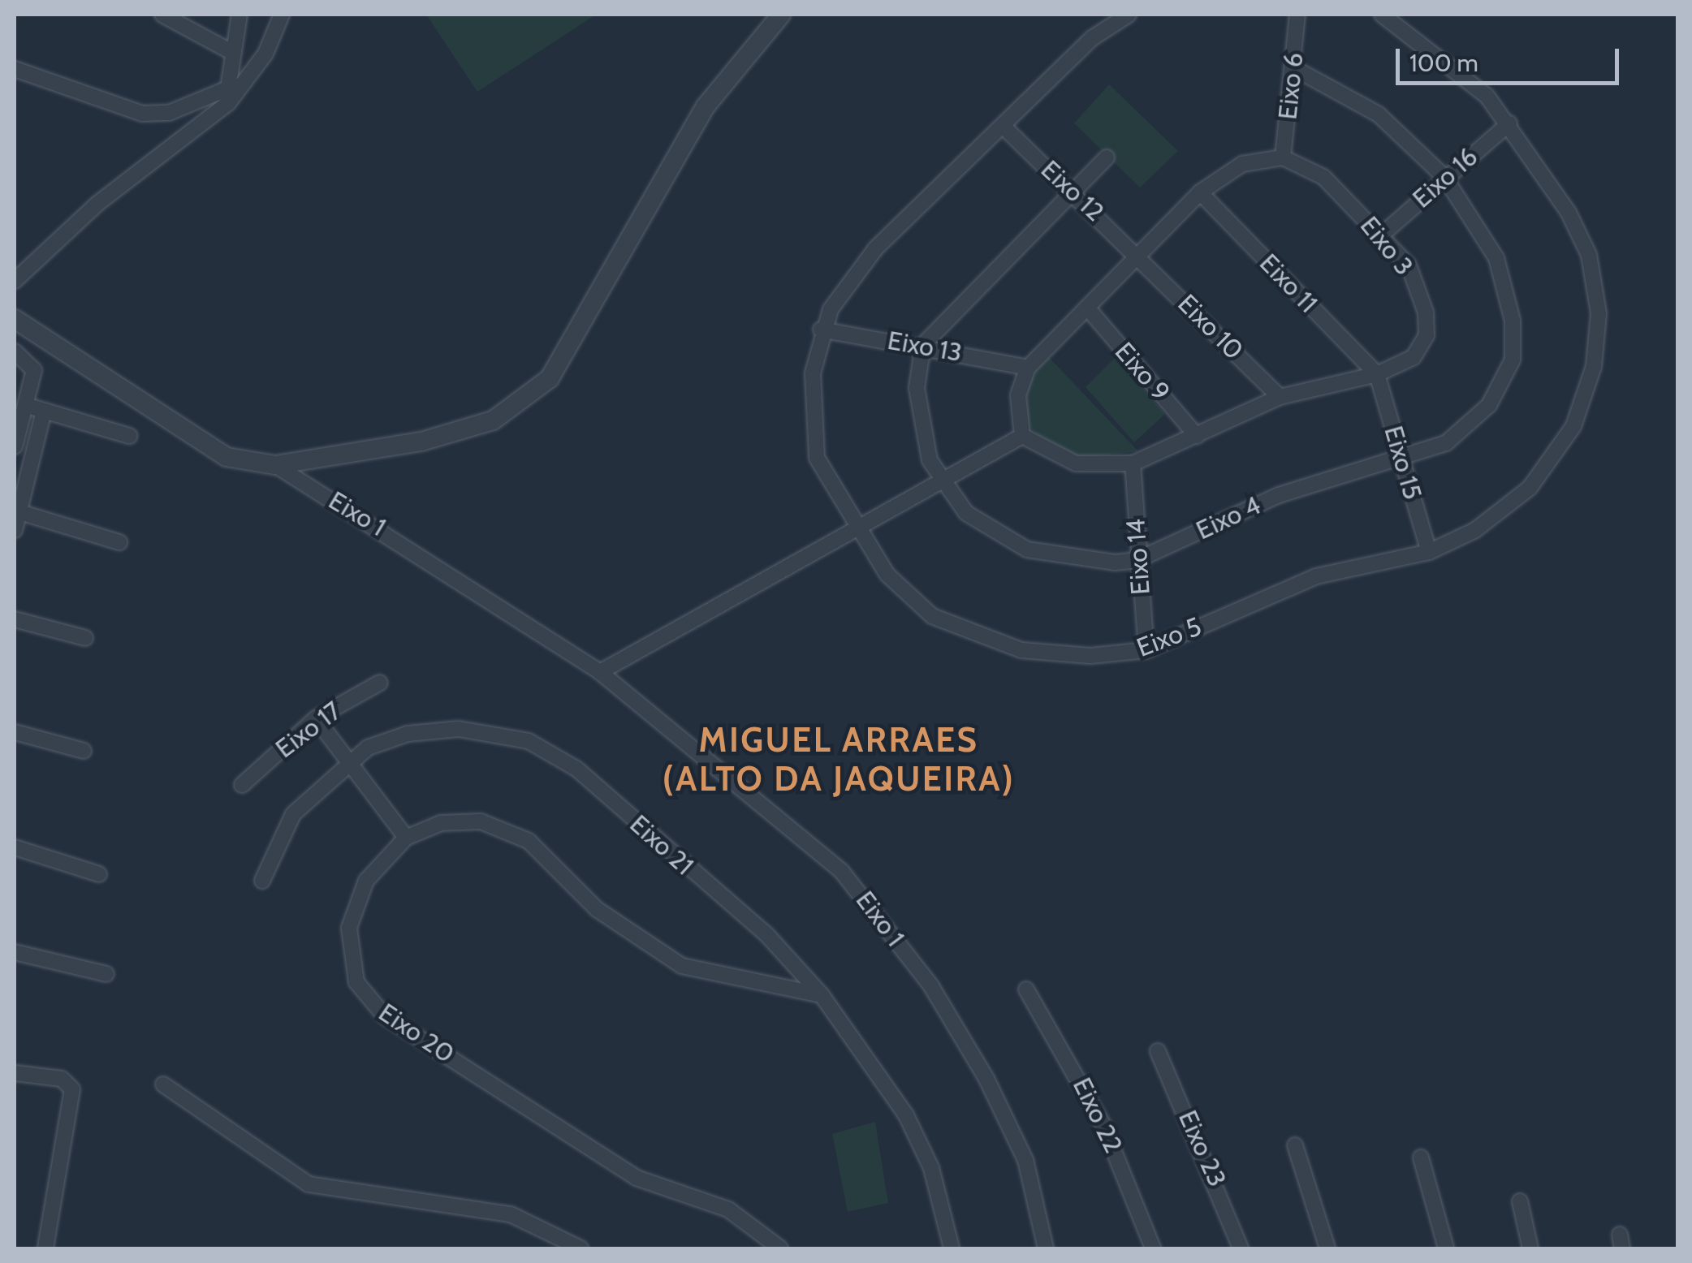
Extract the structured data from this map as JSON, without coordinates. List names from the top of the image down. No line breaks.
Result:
{"streets":{"street":["Eixo 6","Eixo 16","Eixo 12","Eixo 3","Eixo 11","Eixo 10","Eixo 13","Eixo 9","Eixo 15","Eixo 1","Eixo 4","Eixo 14","Eixo 5","Eixo 17","Eixo 21","Eixo 20","Eixo 22","Eixo 23"]},"crossings":[["Eixo 6","Eixo 3"],["Eixo 6","Eixo 4"],["Eixo 16","Eixo 3"],["Eixo 16","Eixo 4"],["Eixo 16","Eixo 5"],["Eixo 12","Eixo 10"],["Eixo 12","Eixo 5"],["Eixo 3","Eixo 11"],["Eixo 3","Eixo 10"],["Eixo 3","Eixo 9"],["Eixo 3","Eixo 15"],["Eixo 3","Eixo 14"],["Eixo 11","Eixo 15"],["Eixo 13","Eixo 4"],["Eixo 13","Eixo 5"],["Eixo 15","Eixo 4"],["Eixo 15","Eixo 5"],["Eixo 4","Eixo 14"],["Eixo 14","Eixo 5"],["Eixo 21","Eixo 20"]],"districts":["MIGUEL ARRAES (ALTO DA JAQUEIRA)"],"scale_bar":"100 m"}
